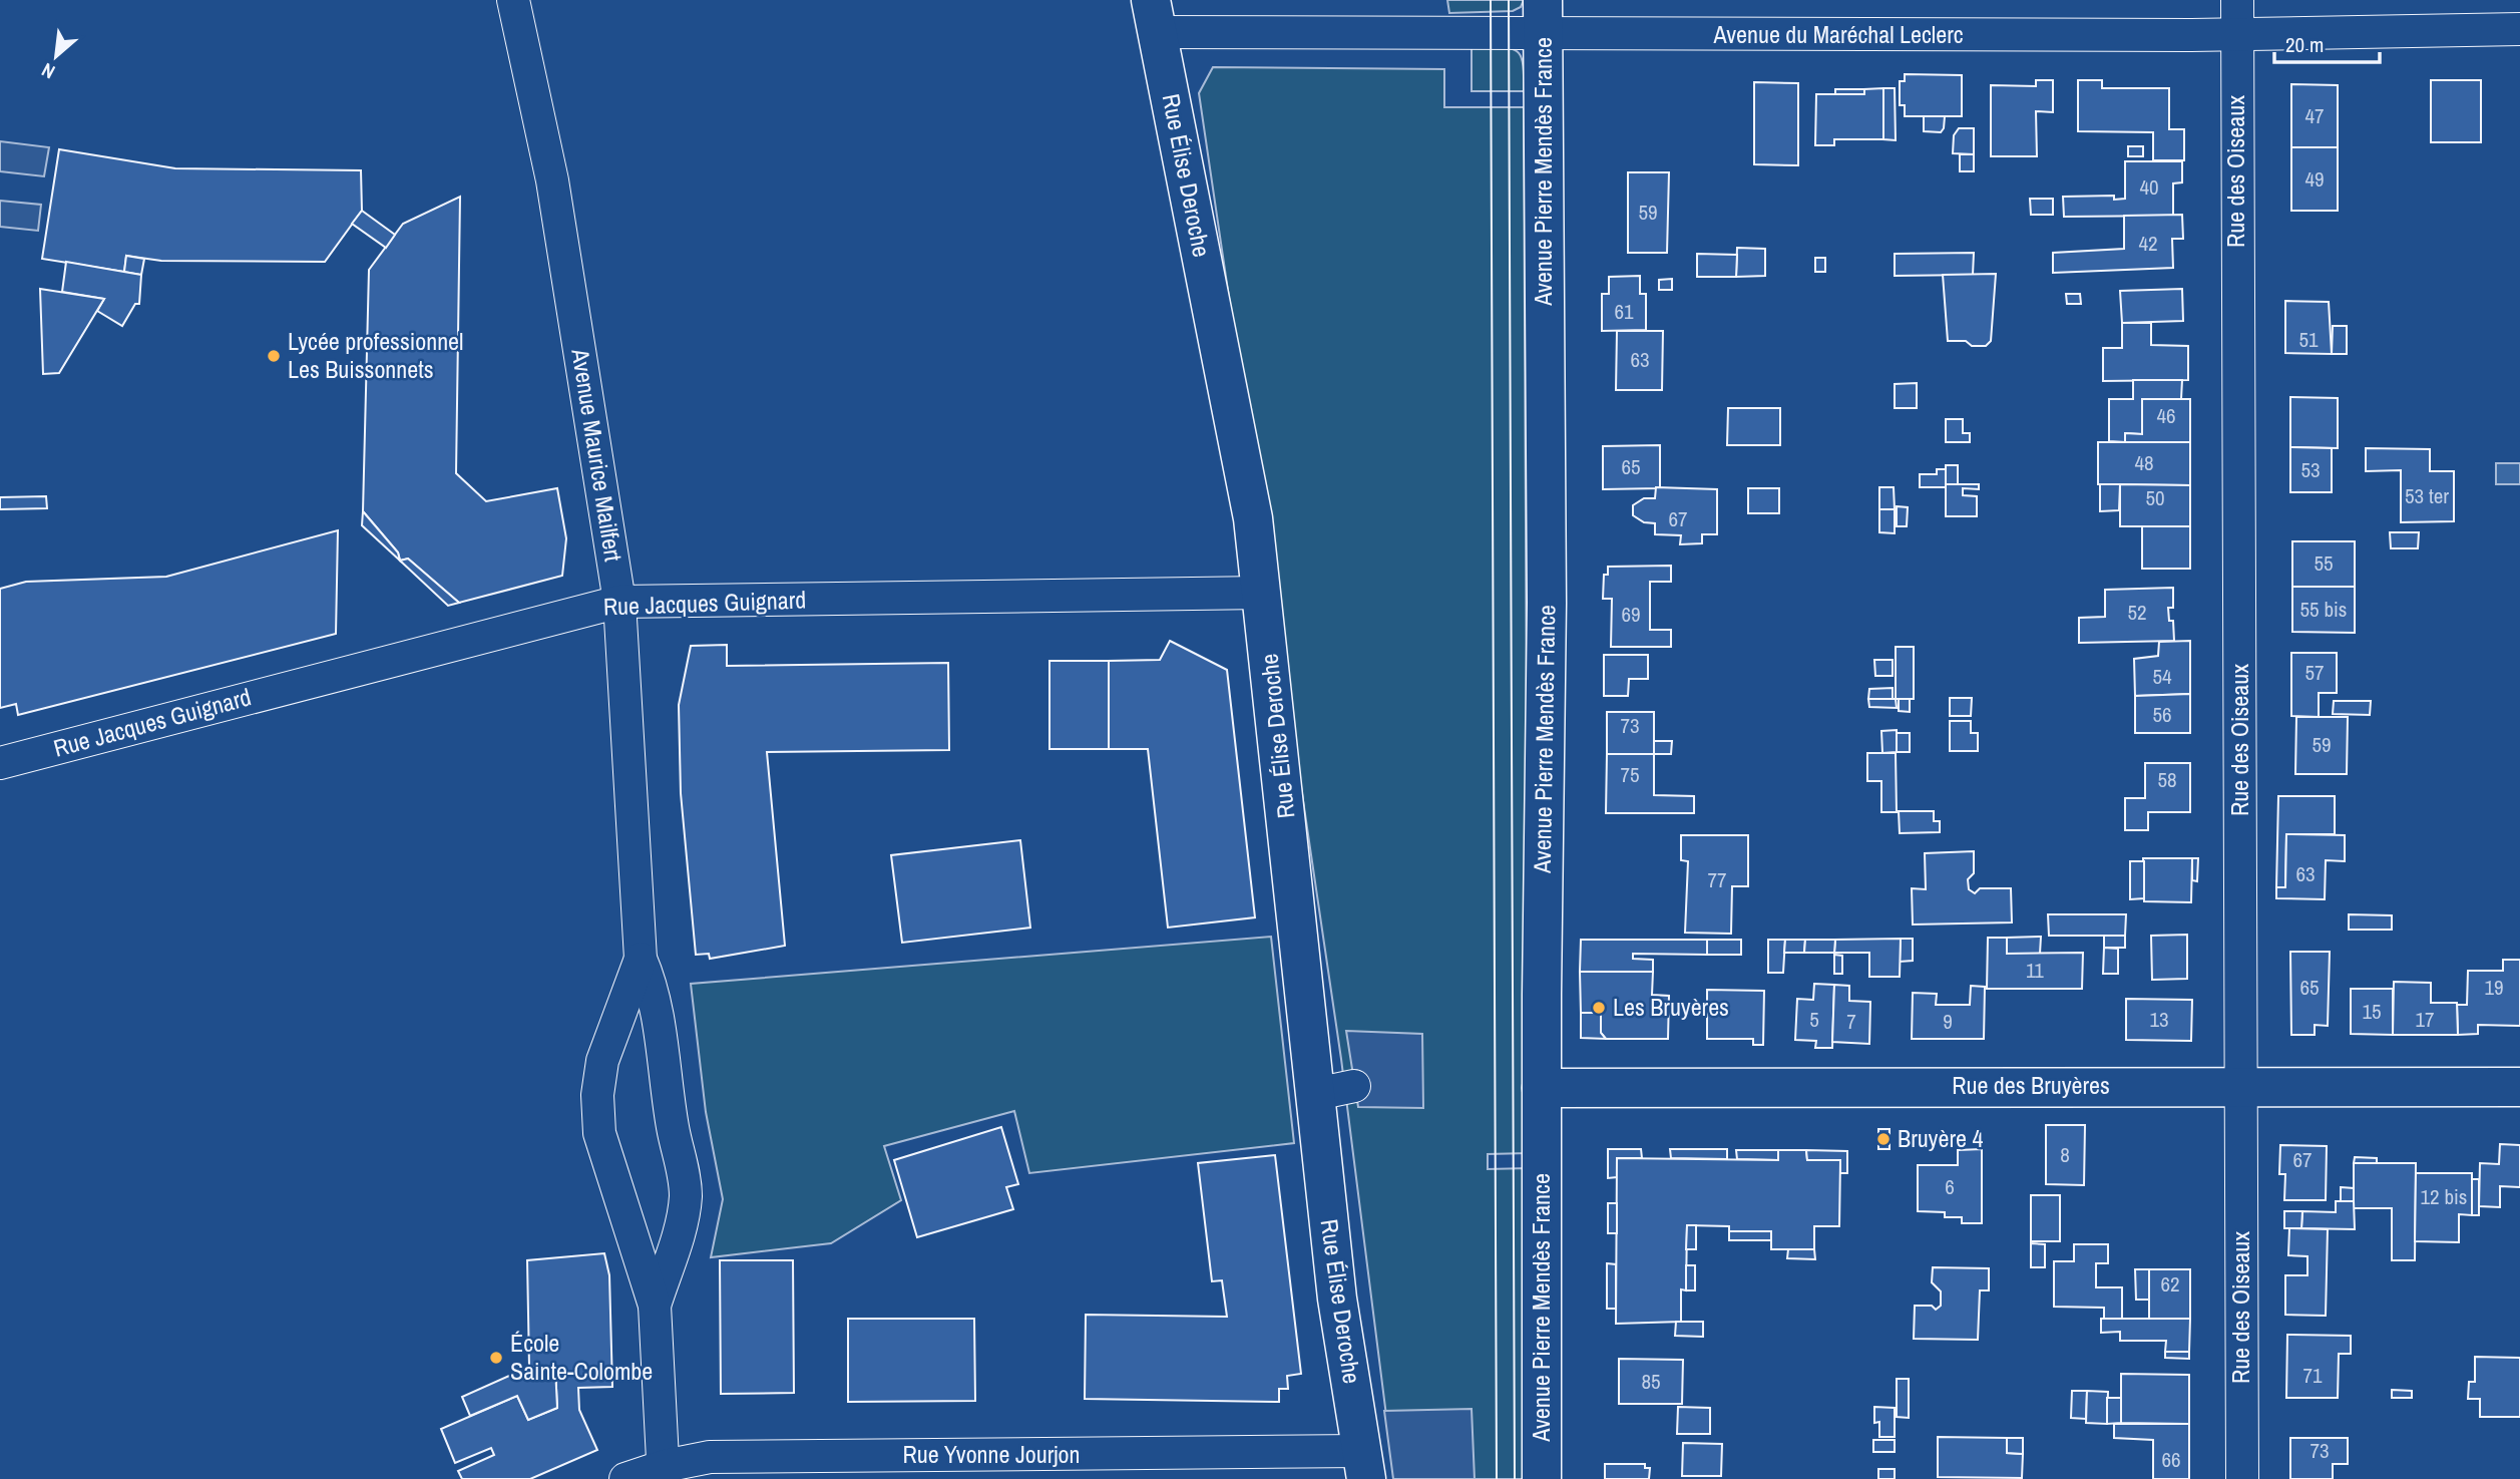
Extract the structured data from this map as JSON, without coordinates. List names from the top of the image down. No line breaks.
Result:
{"streets":{"main road":["Avenue Pierre Mendès France","Rue Élise Deroche","Rue des Bruyères"],"street":["Avenue du Maréchal Leclerc","Rue des Oiseaux","Avenue Maurice Mailfert","Rue Jacques Guignard","Rue Yvonne Jourjon"]},"crossings":[["Avenue du Maréchal Leclerc","Avenue Pierre Mendès France"],["Avenue du Maréchal Leclerc","Rue des Oiseaux"],["Avenue du Maréchal Leclerc","Rue Élise Deroche"],["Avenue Pierre Mendès France","Rue des Bruyères"],["Rue des Oiseaux","Rue des Bruyères"],["Rue Élise Deroche","Rue Jacques Guignard"],["Rue Élise Deroche","Rue Yvonne Jourjon"],["Avenue Maurice Mailfert","Rue Jacques Guignard"],["Avenue Maurice Mailfert","Rue Yvonne Jourjon"]],"places":["Lycée professionnel Les Buissonnets","Les Bruyères","Bruyère 4","École Sainte-Colombe"],"house_numbers":["47","49","40","59","42","61","51","63","46","48","65","53","53 ter","50","67","55","55 bis","52","69","57","54","56","73","59","75","58","63","77","11","65","19","15","5","13","17","7","9","8","67","6","12 bis","62","71","85","73","66"],"scale_bar":"20 m","north":"bottom left"}
